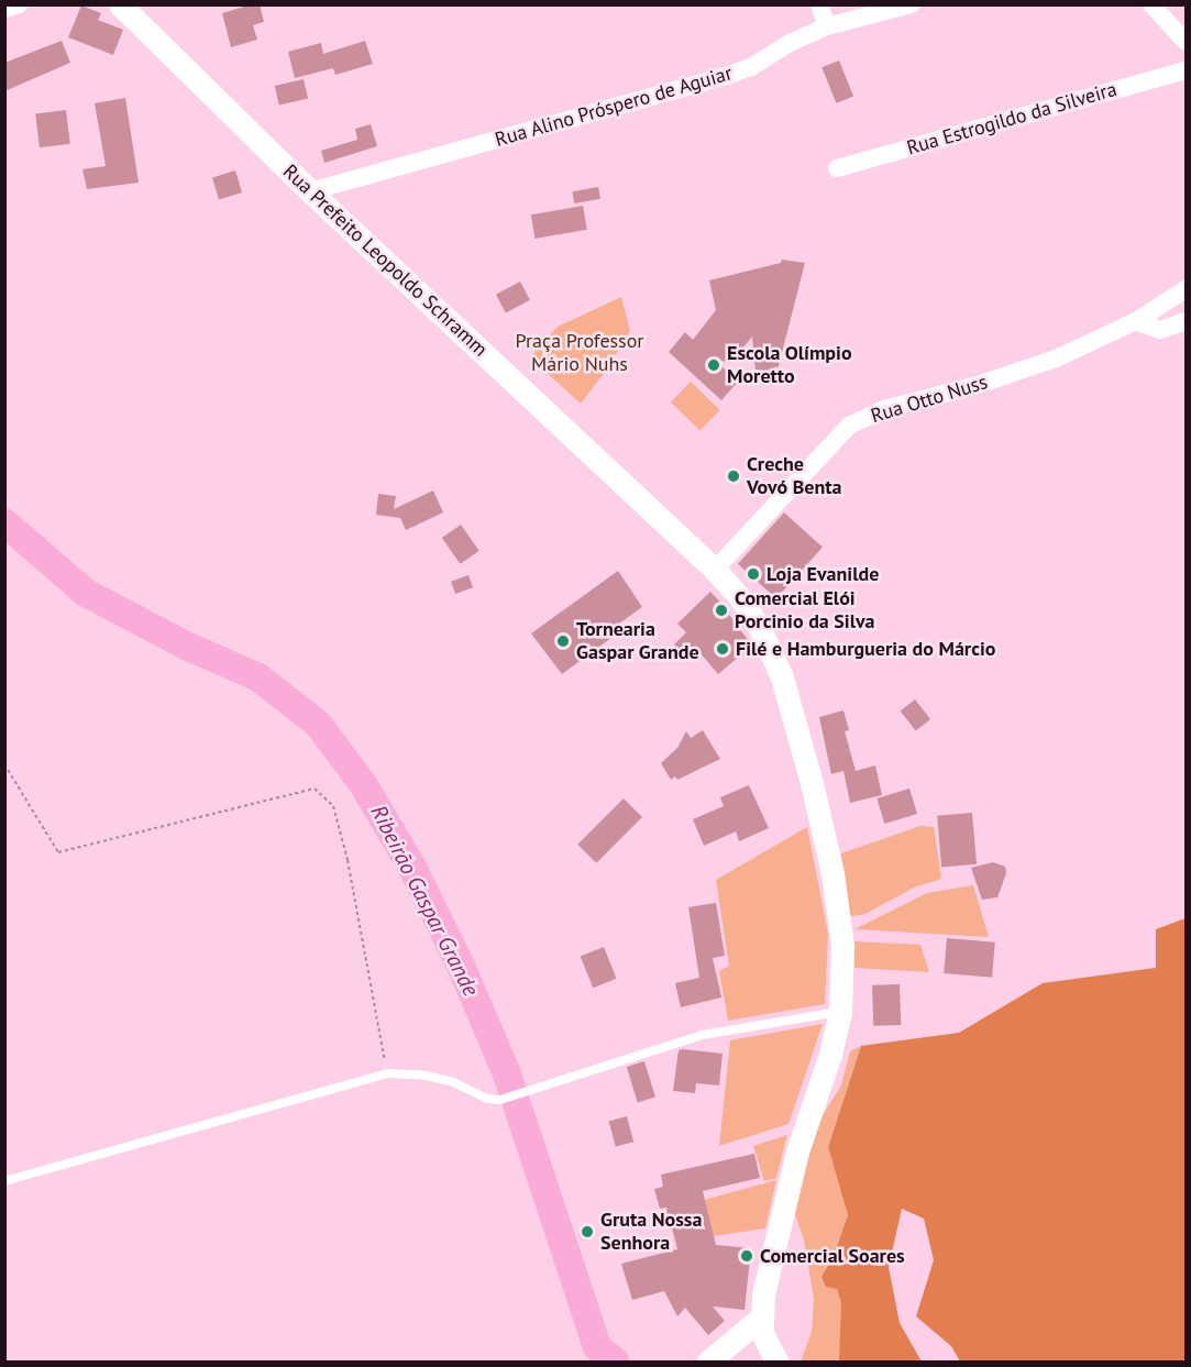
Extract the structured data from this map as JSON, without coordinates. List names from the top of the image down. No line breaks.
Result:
{"streets":{"street":["Rua Alino Próspero de Aguiar","Rua Estrogildo da Silveira","Rua Prefeito Leopoldo Schramm","Rua Otto Nuss"]},"crossings":[["Rua Alino Próspero de Aguiar","Rua Prefeito Leopoldo Schramm"],["Rua Prefeito Leopoldo Schramm","Rua Otto Nuss"]],"water":["Ribeirão Gaspar Grande"],"parks":["Praça Professor Mário Nuhs"],"places":["Escola Olímpio Moretto","Creche Vovó Benta","Loja Evanilde","Comercial Elói Porcinio da Silva","Tornearia Gaspar Grande","Filé e Hamburgueria do Márcio","Gruta Nossa Senhora","Comercial Soares"]}
